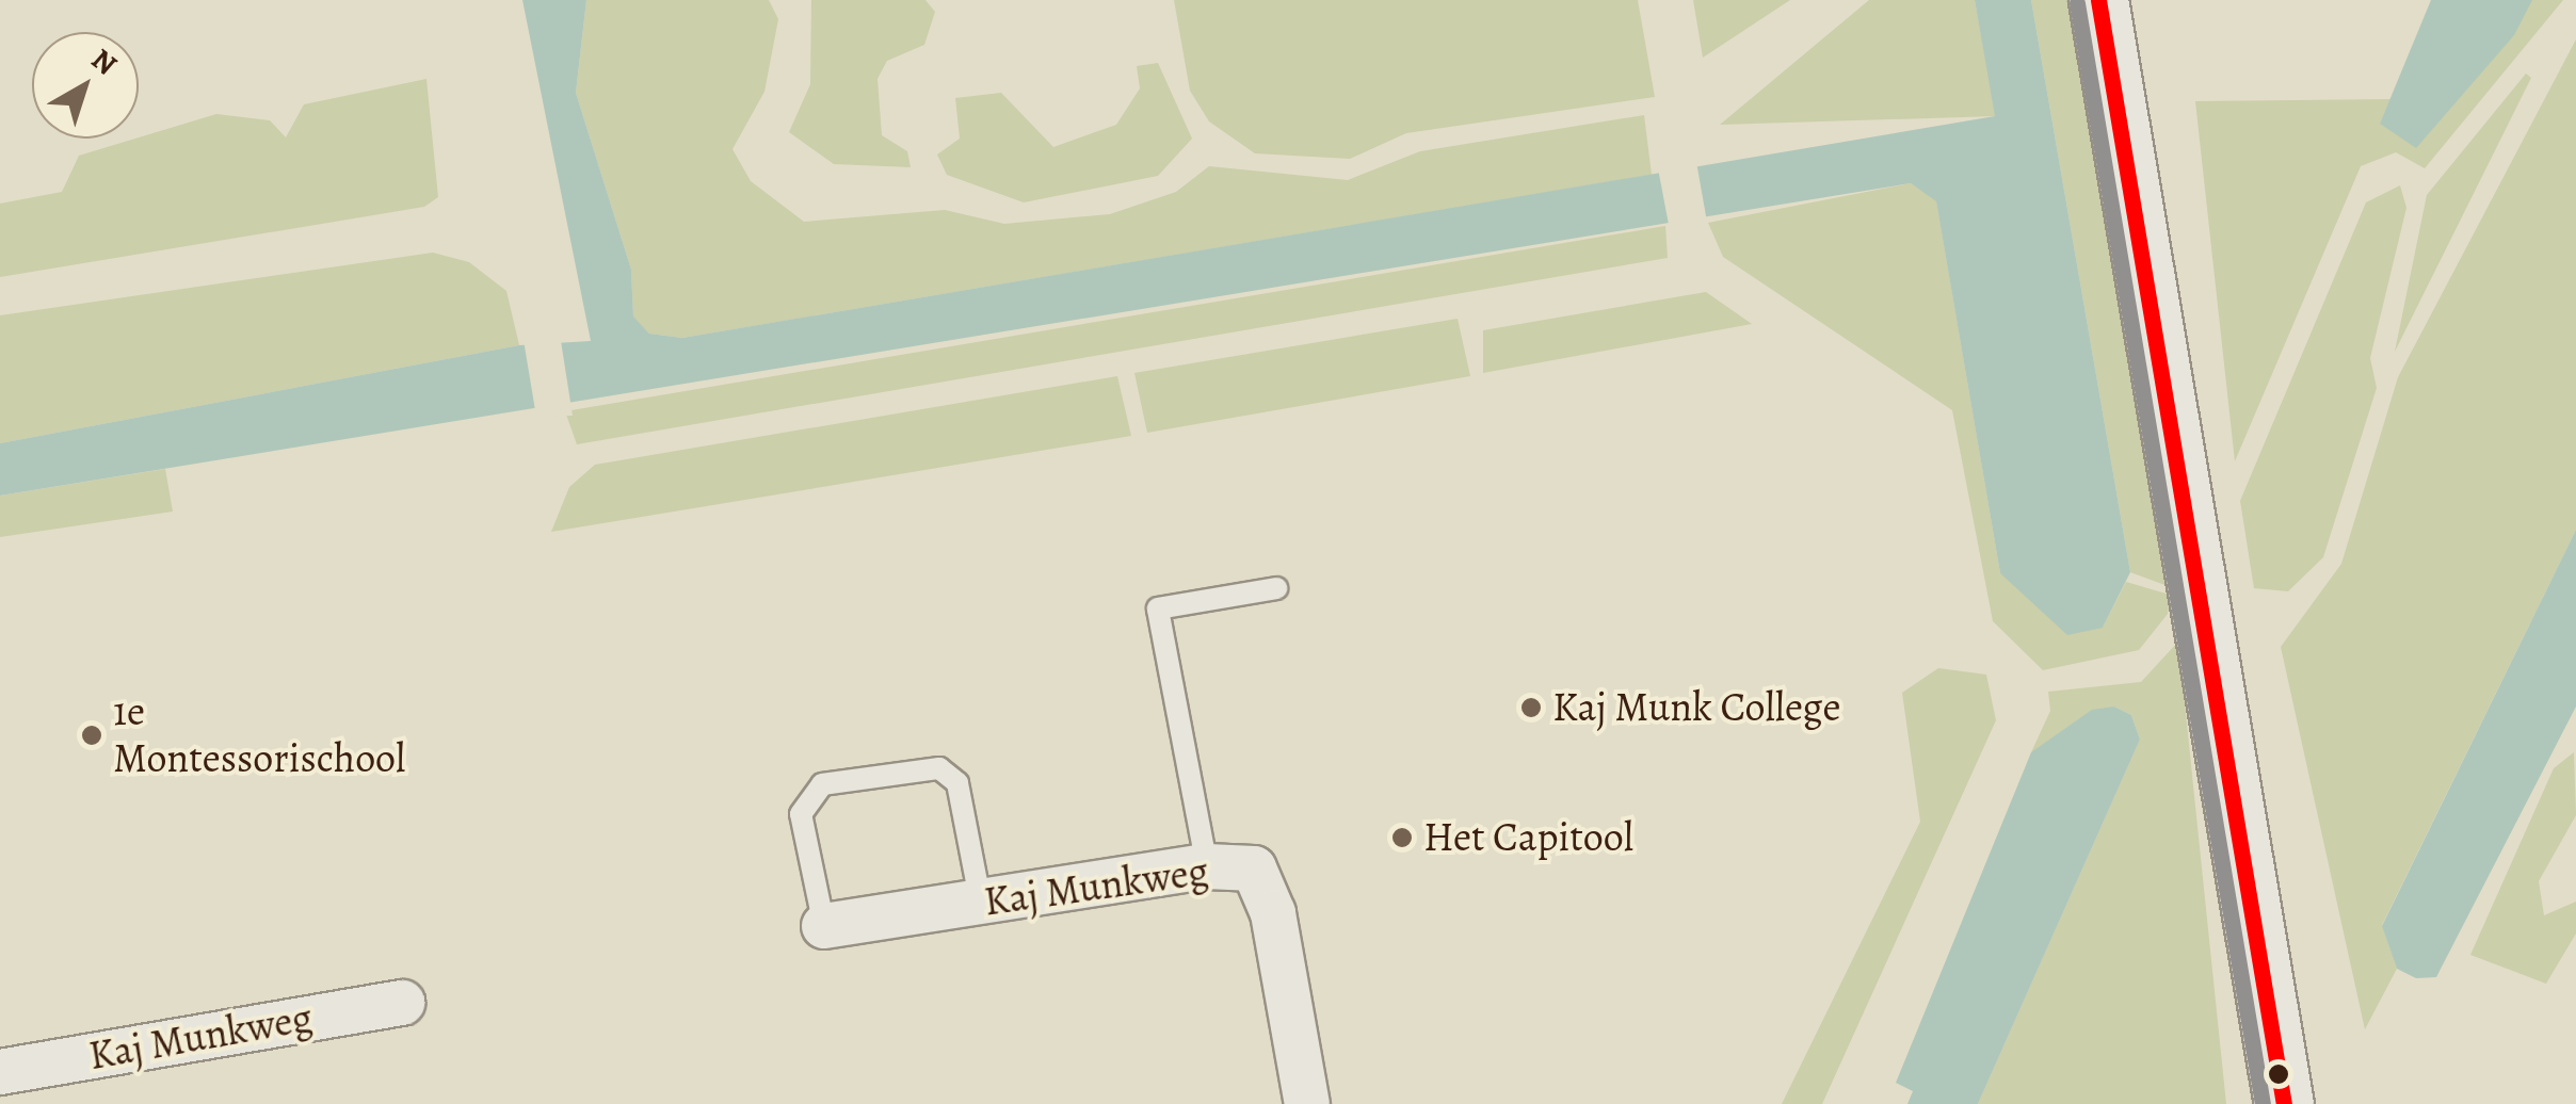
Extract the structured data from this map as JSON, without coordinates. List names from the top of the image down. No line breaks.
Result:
{"streets":{"street":["Kaj Munkweg"]},"places":["Kaj Munk College","1e Montessorischool","Het Capitool"],"north":"top right"}
